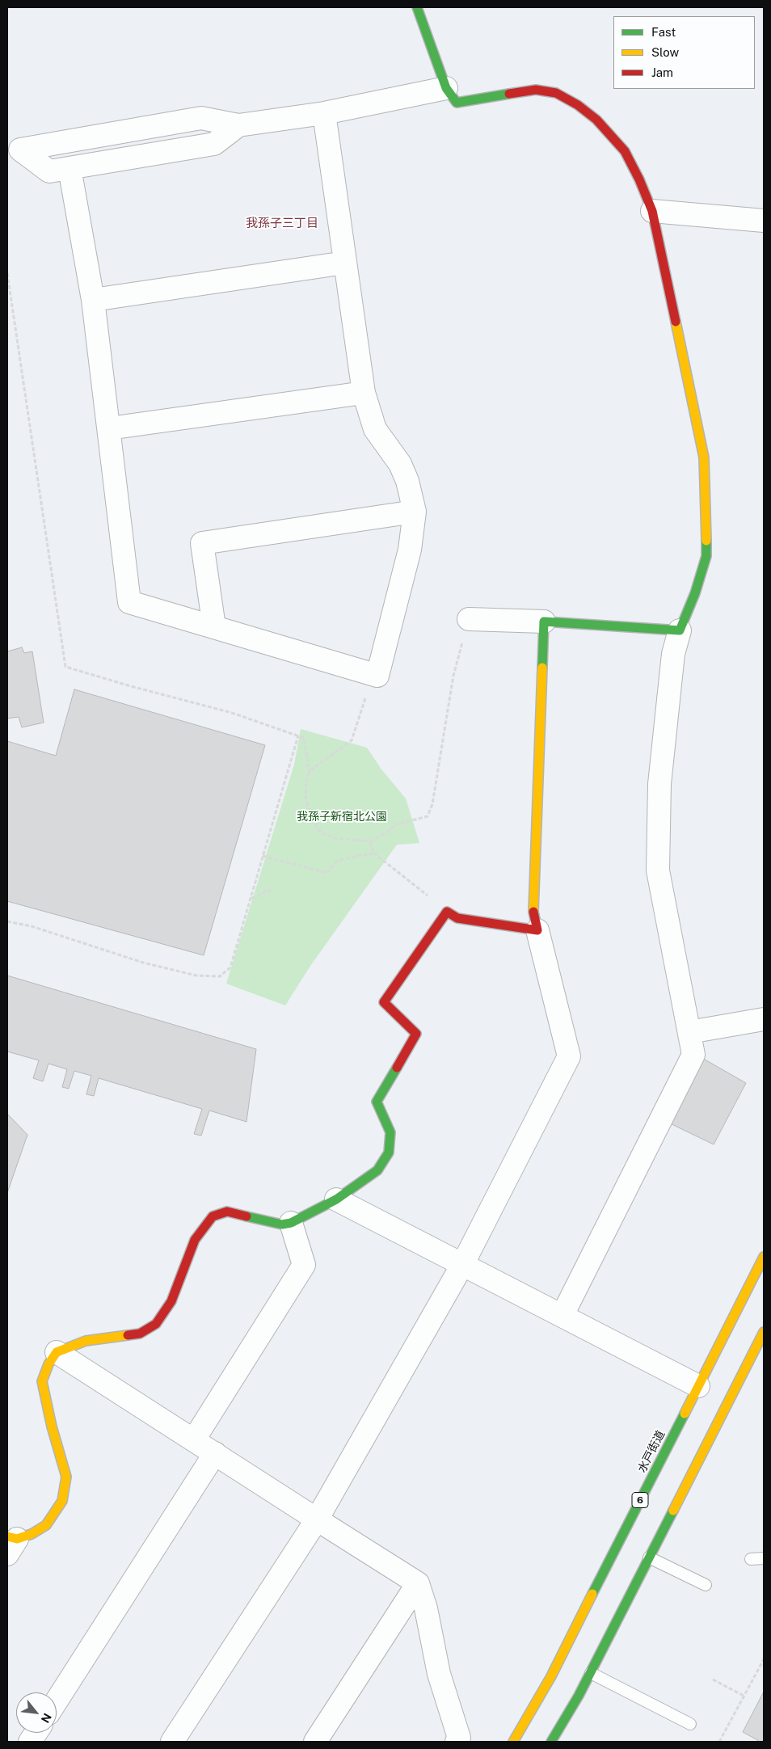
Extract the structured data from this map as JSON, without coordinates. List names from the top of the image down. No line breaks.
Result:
{"streets":{"main road":["水戸街道","6"]},"districts":["我孫子三丁目"],"parks":["我孫子新宿北公園"],"legend":["Fast","Slow","Jam"],"north":"bottom right"}
